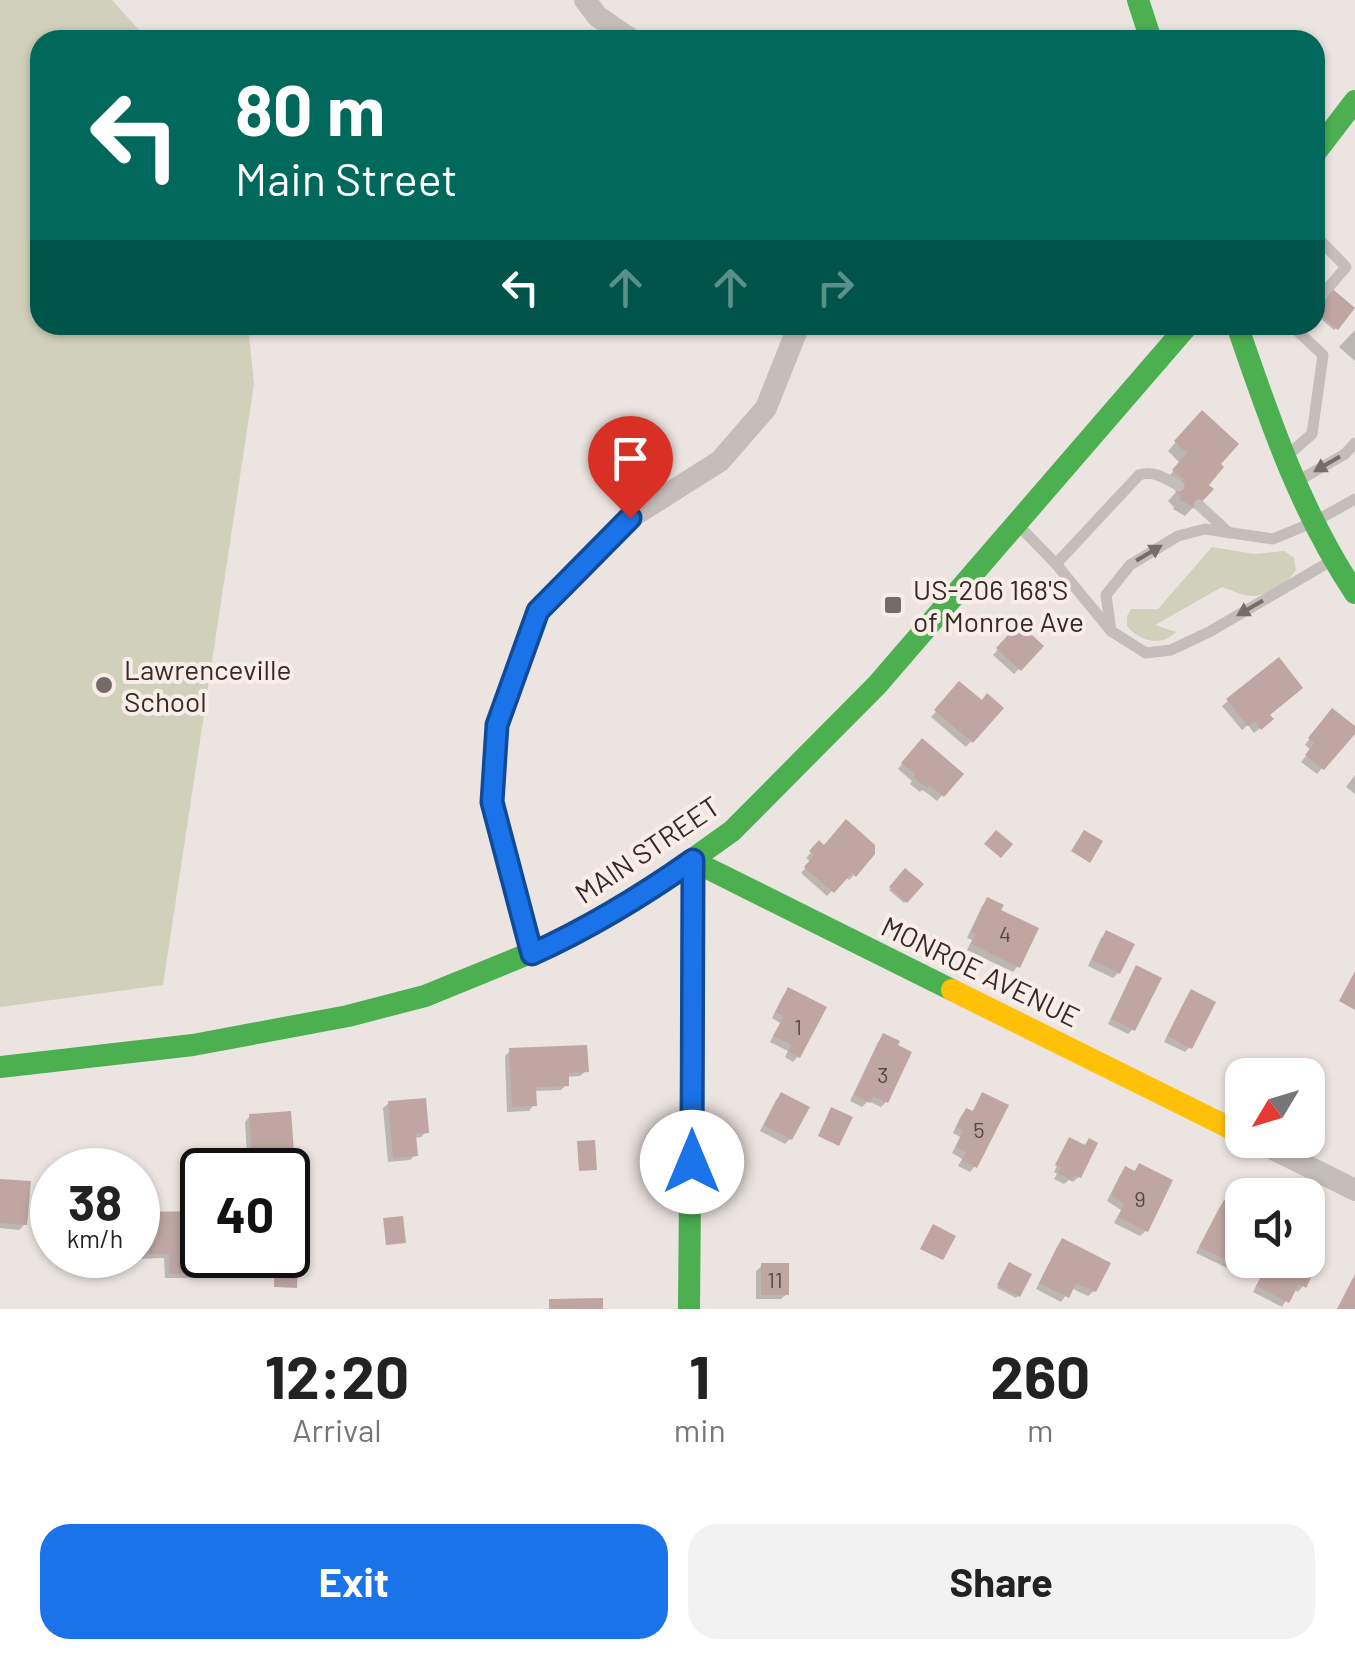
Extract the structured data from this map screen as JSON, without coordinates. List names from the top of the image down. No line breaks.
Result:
{"streets":{"main road":["MAIN STREET","MONROE AVENUE"]},"crossings":[["MAIN STREET","MONROE AVENUE"]],"places":{"transit":["US-206 168'S of Monroe Ave"],"other":["Lawrenceville School"]},"house_numbers":["4","1","3","5","9","11"],"north":"bottom left","page":{"turn":["80 m","Main Street"],"speed":"38 km/h","limit":"40","eta":["12:20","Arrival","1","min","260","m"],"buttons":["Exit","Share"]}}
